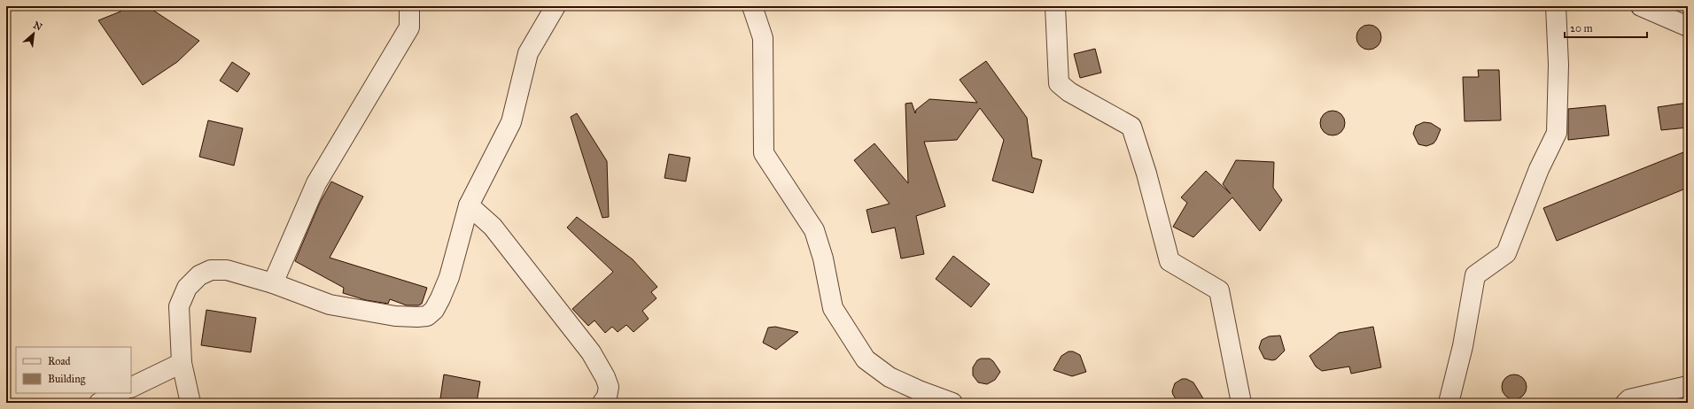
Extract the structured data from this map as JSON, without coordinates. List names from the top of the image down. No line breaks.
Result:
{"legend":["Road","Building"],"scale_bar":"20 m","north":"top right"}
